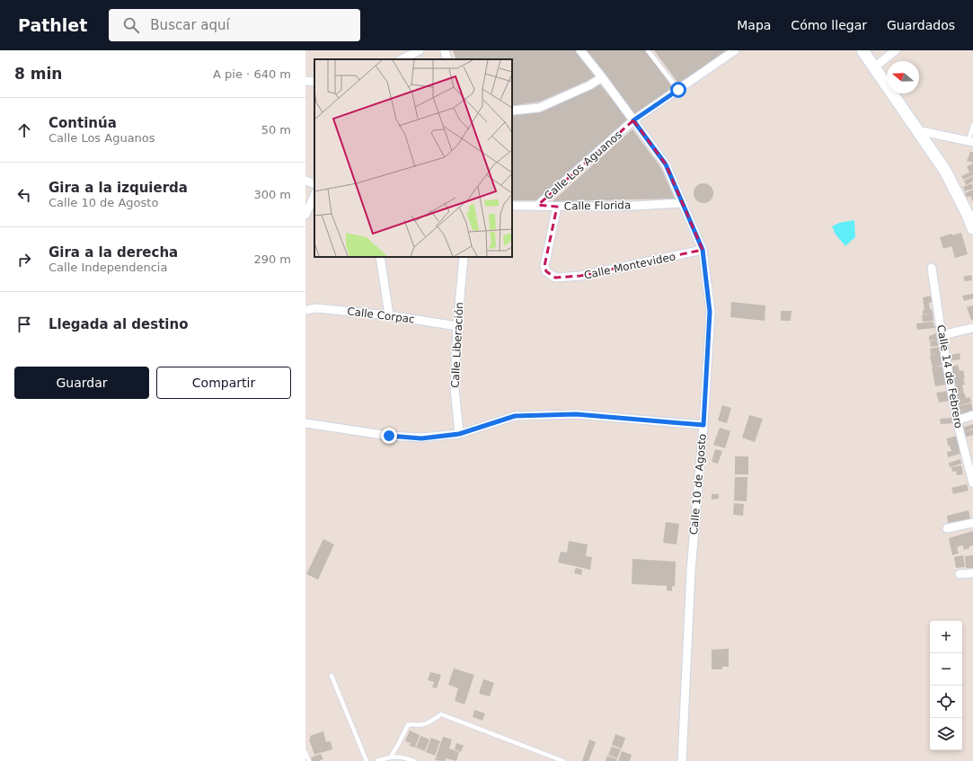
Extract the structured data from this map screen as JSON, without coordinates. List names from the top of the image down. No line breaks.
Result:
{"streets":{"street":["Calle Los Aguanos","Calle Florida","Calle Montevideo","Calle Corpac","Calle Liberación","Calle 14 de Febrero","Calle 10 de Agosto"]},"crossings":[["Calle Los Aguanos","Calle Florida"],["Calle Los Aguanos","Calle 10 de Agosto"],["Calle Florida","Calle Montevideo"],["Calle Florida","Calle 10 de Agosto"],["Calle Montevideo","Calle 10 de Agosto"],["Calle Corpac","Calle Liberación"]],"north":"left","page":{"header":"Pathlet","search":"Buscar aquí","nav":["Mapa","Cómo llegar","Guardados"],"heading":["8 min","A pie · 640 m"],"list":[["Continúa","Calle Los Aguanos","50 m"],["Gira a la izquierda","Calle 10 de Agosto","300 m"],["Gira a la derecha","Calle Independencia","290 m"],"Llegada al destino"],"buttons":["Guardar","Compartir"],"map_buttons":["+","−"]}}
